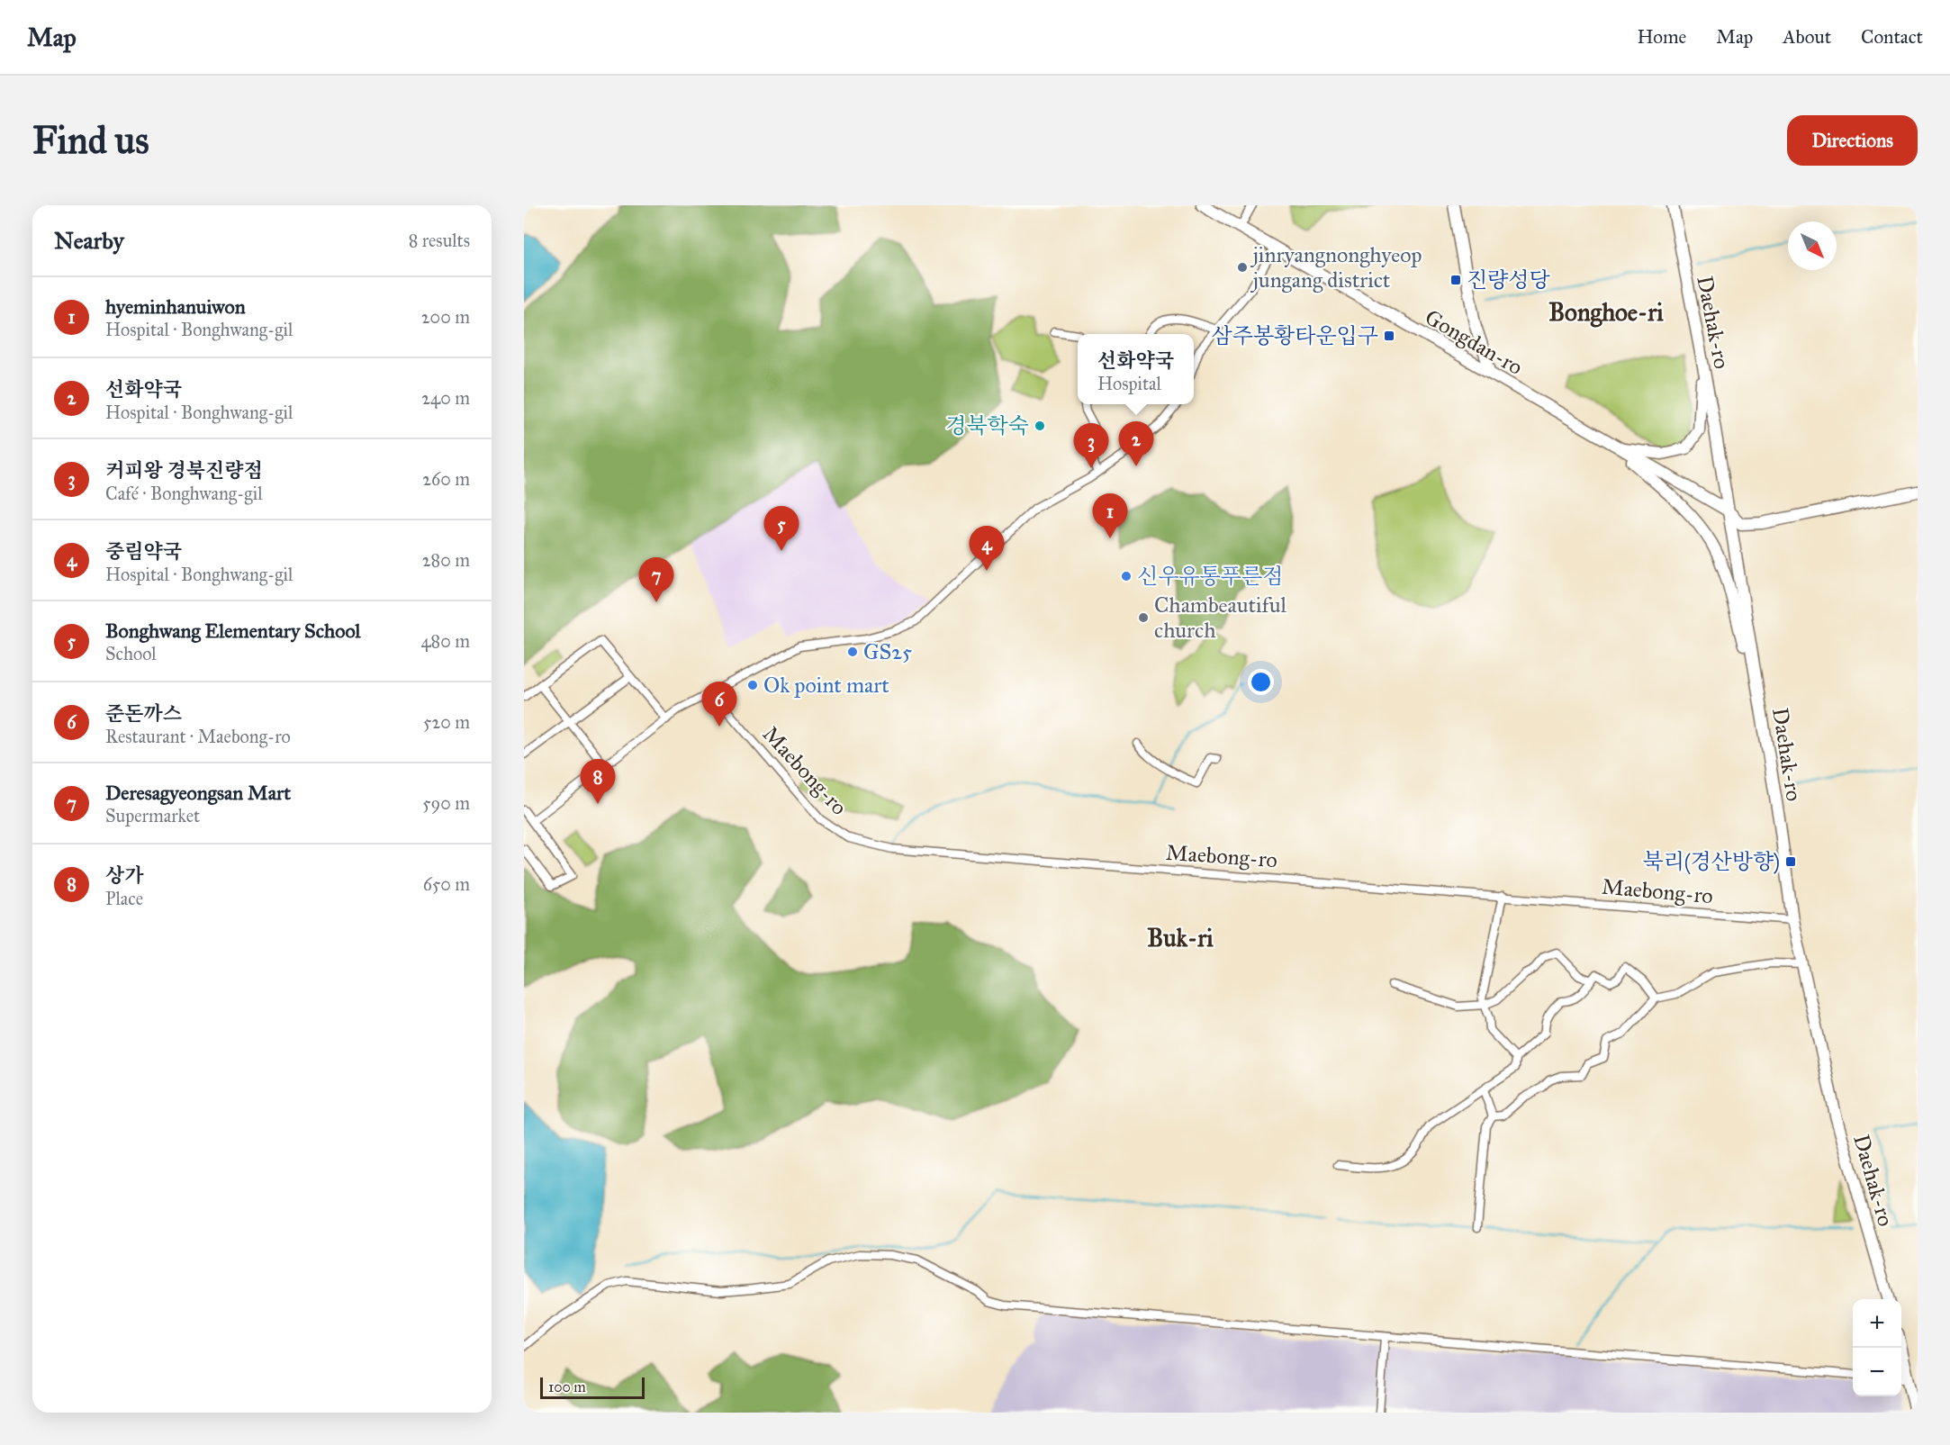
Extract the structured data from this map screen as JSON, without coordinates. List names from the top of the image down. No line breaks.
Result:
{"streets":{"main road":["Daehak-ro","Gongdan-ro"],"street":["Maebong-ro"]},"crossings":[["Daehak-ro","Gongdan-ro"],["Daehak-ro","Maebong-ro"]],"districts":["Bonghoe-ri","Buk-ri"],"places":{"other":["jinryangnonghyeop jungang district","경북학숙","신우유통푸른점","Chambeautiful church","GS25","Ok point mart"],"transit":["진량성당","삼주봉황타운입구","북리(경산방향)"]},"scale_bar":"100 m","north":"bottom right","page":{"header":"Map","nav":["Home","Map","About","Contact"],"buttons":"Directions","title":"Find us","heading":["Nearby","8 results"],"list":[{"mark":"1","name":"hyeminhanuiwon","note":"Hospital · Bonghwang-gil","value":"200 m"},{"mark":"2","name":"선화약국","note":"Hospital · Bonghwang-gil","value":"240 m"},{"mark":"3","name":"커피왕 경북진량점","note":"Café · Bonghwang-gil","value":"260 m"},{"mark":"4","name":"중림약국","note":"Hospital · Bonghwang-gil","value":"280 m"},{"mark":"5","name":"Bonghwang Elementary School","note":"School","value":"480 m"},{"mark":"6","name":"준돈까스","note":"Restaurant · Maebong-ro","value":"520 m"},{"mark":"7","name":"Deresagyeongsan Mart","note":"Supermarket","value":"590 m"},{"mark":"8","name":"상가","note":"Place","value":"650 m"}],"popup":["선화약국","Hospital"],"pins":["2","3","1","5","4","7","6","8"],"map_buttons":["+","−"],"scale":"100 m"}}
